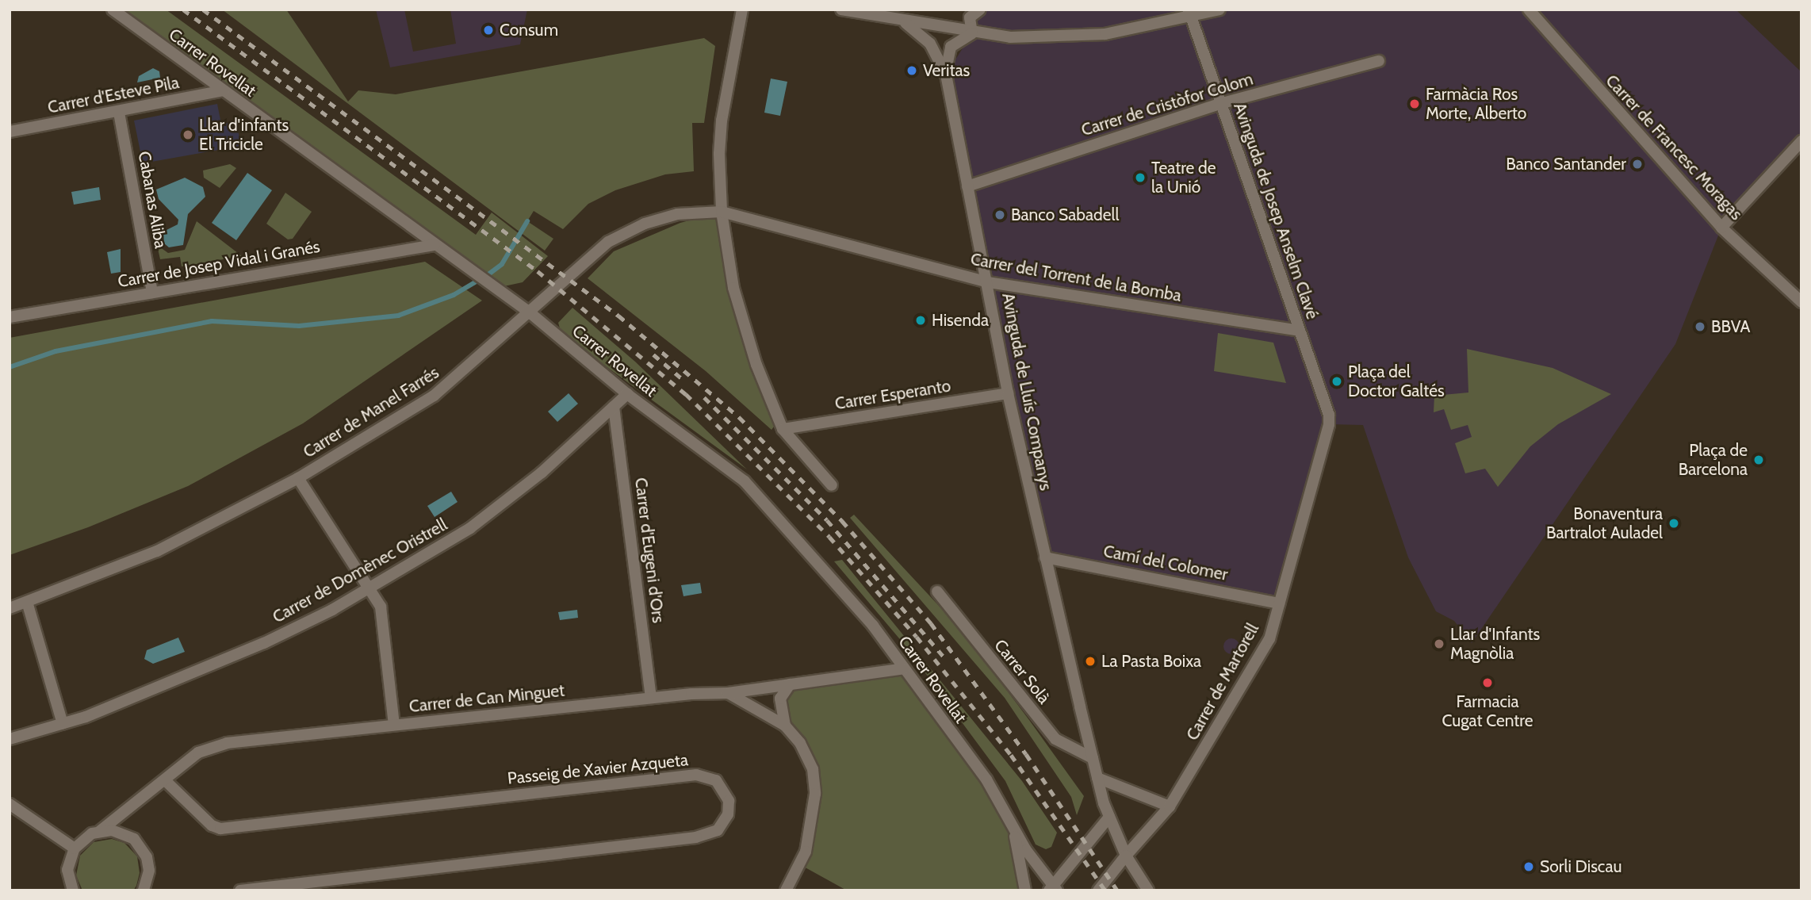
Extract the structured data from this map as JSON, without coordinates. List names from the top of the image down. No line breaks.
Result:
{"streets":{"street":["Carrer Rovellat","Carrer d'Esteve Pila","Carrer de Cristòfor Colom","Carrer de Francesc Moragas","Cabanas Aliba","Avinguda de Josep Anselm Clavé","Carrer de Josep Vidal i Granés","Carrer del Torrent de la Bomba","Avinguda de Lluís Companys","Carrer Esperanto","Carrer de Manel Farrés","Carrer d'Eugeni d'Ors","Camí del Colomer","Carrer de Domènec Oristrell","Carrer Solà","Carrer de Martorell","Carrer de Can Minguet","Passeig de Xavier Azqueta"]},"crossings":[["Carrer Rovellat","Carrer d'Esteve Pila"],["Carrer Rovellat","Carrer de Josep Vidal i Granés"],["Carrer Rovellat","Carrer de Manel Farrés"],["Carrer Rovellat","Carrer de Domènec Oristrell"],["Carrer Rovellat","Carrer de Can Minguet"],["Carrer d'Esteve Pila","Cabanas Aliba"],["Carrer de Cristòfor Colom","Avinguda de Josep Anselm Clavé"],["Carrer de Cristòfor Colom","Avinguda de Lluís Companys"],["Cabanas Aliba","Carrer de Josep Vidal i Granés"],["Avinguda de Josep Anselm Clavé","Carrer del Torrent de la Bomba"],["Avinguda de Josep Anselm Clavé","Carrer de Martorell"],["Carrer del Torrent de la Bomba","Avinguda de Lluís Companys"],["Carrer del Torrent de la Bomba","Carrer de Manel Farrés"],["Avinguda de Lluís Companys","Carrer Esperanto"],["Avinguda de Lluís Companys","Camí del Colomer"],["Avinguda de Lluís Companys","Carrer Solà"],["Avinguda de Lluís Companys","Carrer de Martorell"],["Carrer d'Eugeni d'Ors","Carrer de Domènec Oristrell"],["Carrer d'Eugeni d'Ors","Carrer de Can Minguet"],["Camí del Colomer","Carrer de Martorell"],["Carrer de Can Minguet","Passeig de Xavier Azqueta"]],"places":["Consum","Veritas","Farmàcia Ros Morte, Alberto","Llar d'infants El Tricicle","Banco Santander","Teatre de la Unió","Banco Sabadell","Hisenda","BBVA","Plaça del Doctor Galtés","Plaça de Barcelona","Bonaventura Bartralot Auladel","Llar d'Infants Magnòlia","La Pasta Boixa","Farmacia Cugat Centre","Sorli Discau"]}
